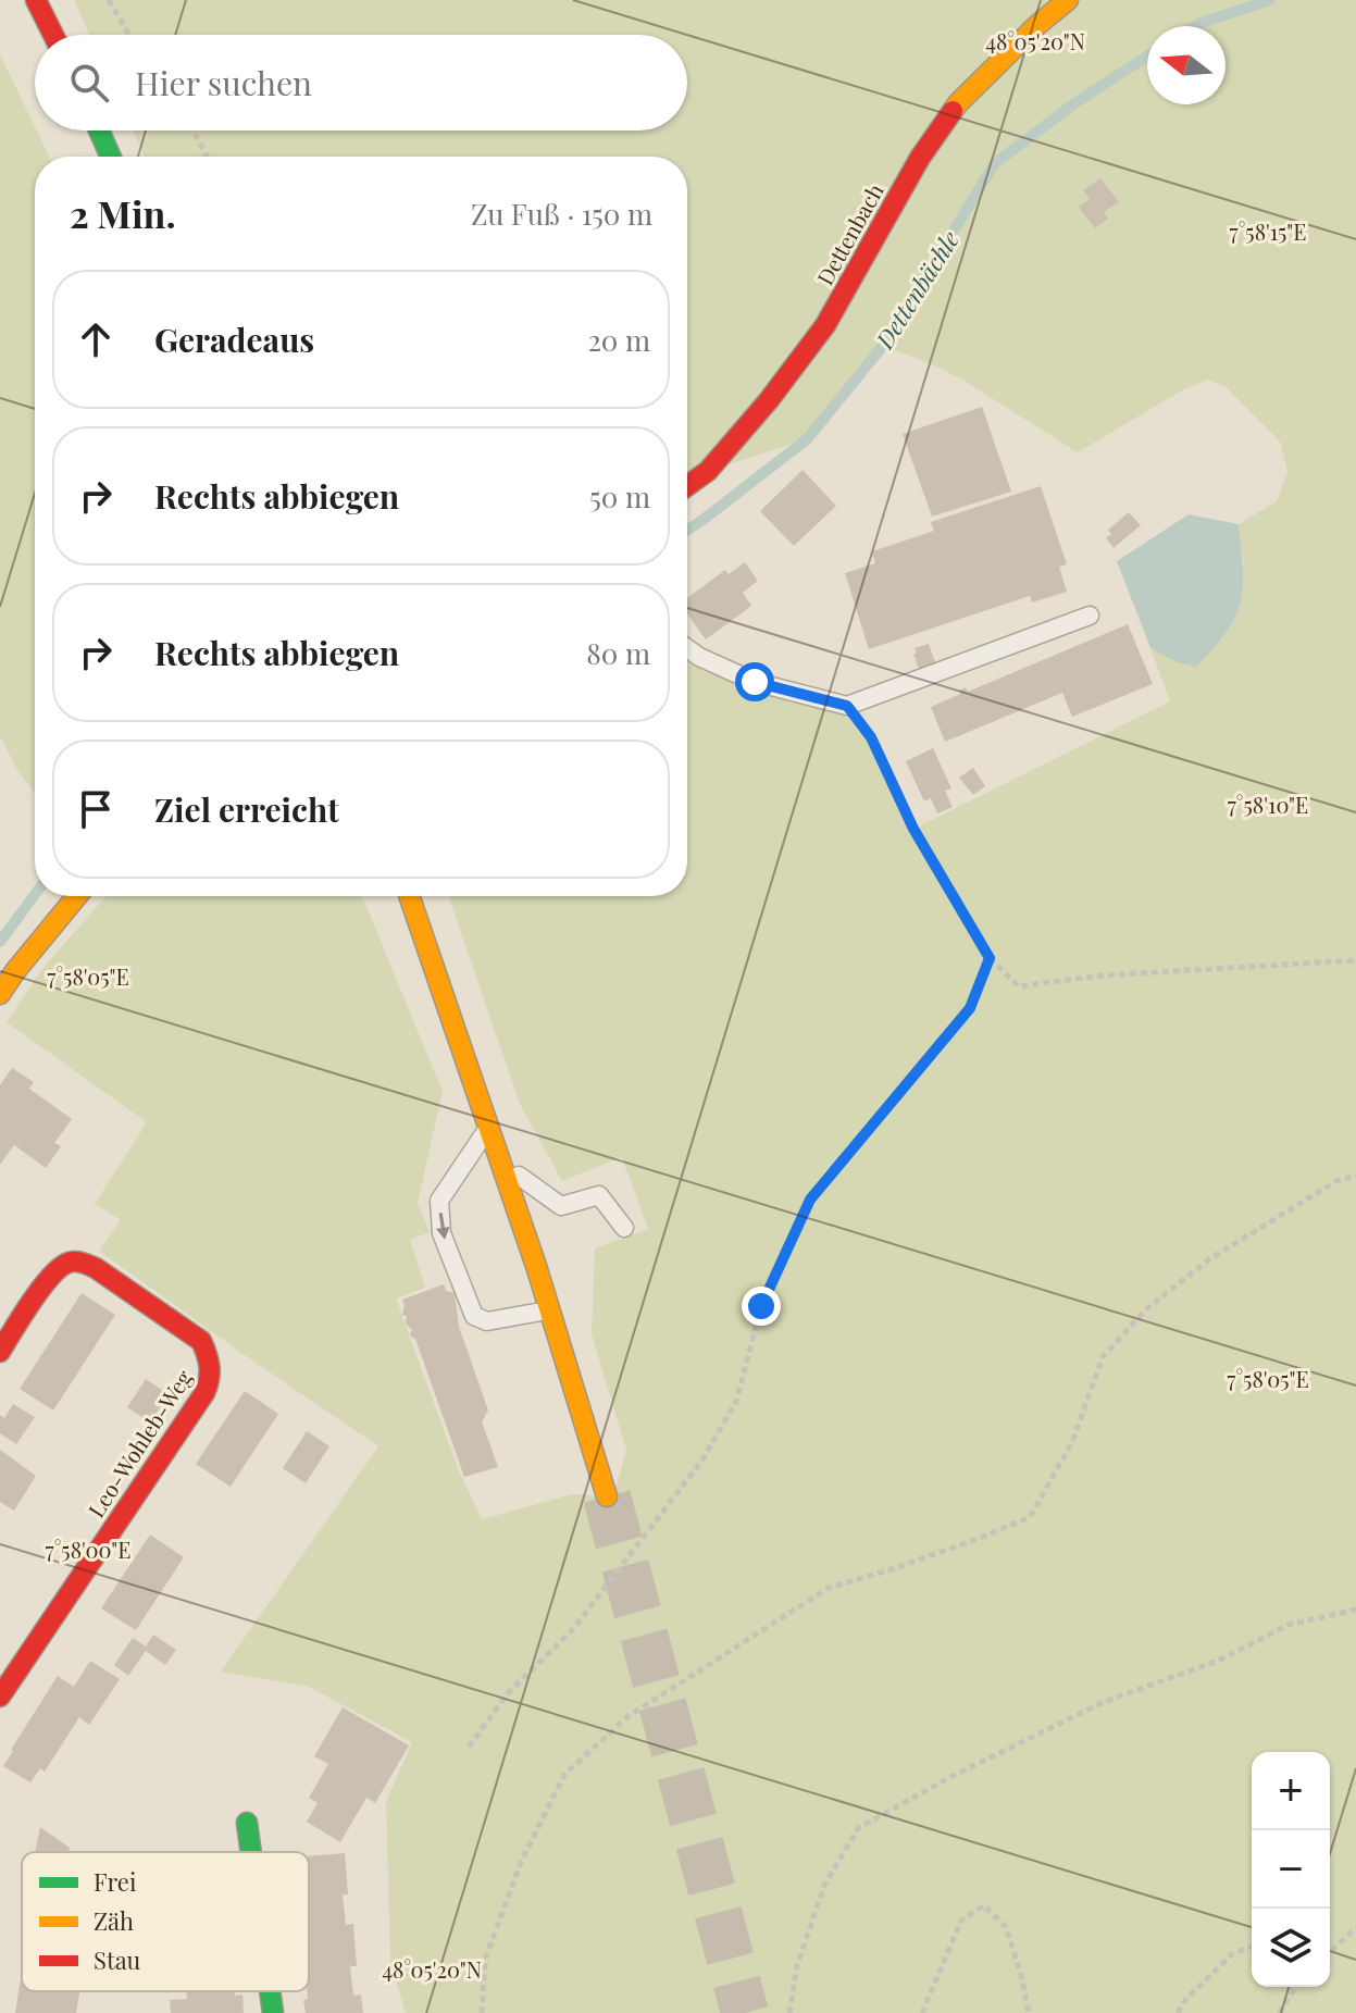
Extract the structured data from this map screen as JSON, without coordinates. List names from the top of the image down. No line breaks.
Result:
{"streets":{"main road":["Dettenbach","Leo-Wohleb-Weg"]},"water":["Dettenbächle"],"legend":["Frei","Zäh","Stau"],"north":"left","page":{"search":"Hier suchen","heading":["2 Min.","Zu Fuß · 150 m"],"list":[["Geradeaus","20 m"],["Rechts abbiegen","50 m"],["Rechts abbiegen","80 m"],"Ziel erreicht"],"map_buttons":["+","−"]},"coordinates":["48°05'20\"N","7°58'15\"E","7°58'10\"E","7°58'05\"E","7°58'00\"E"]}
